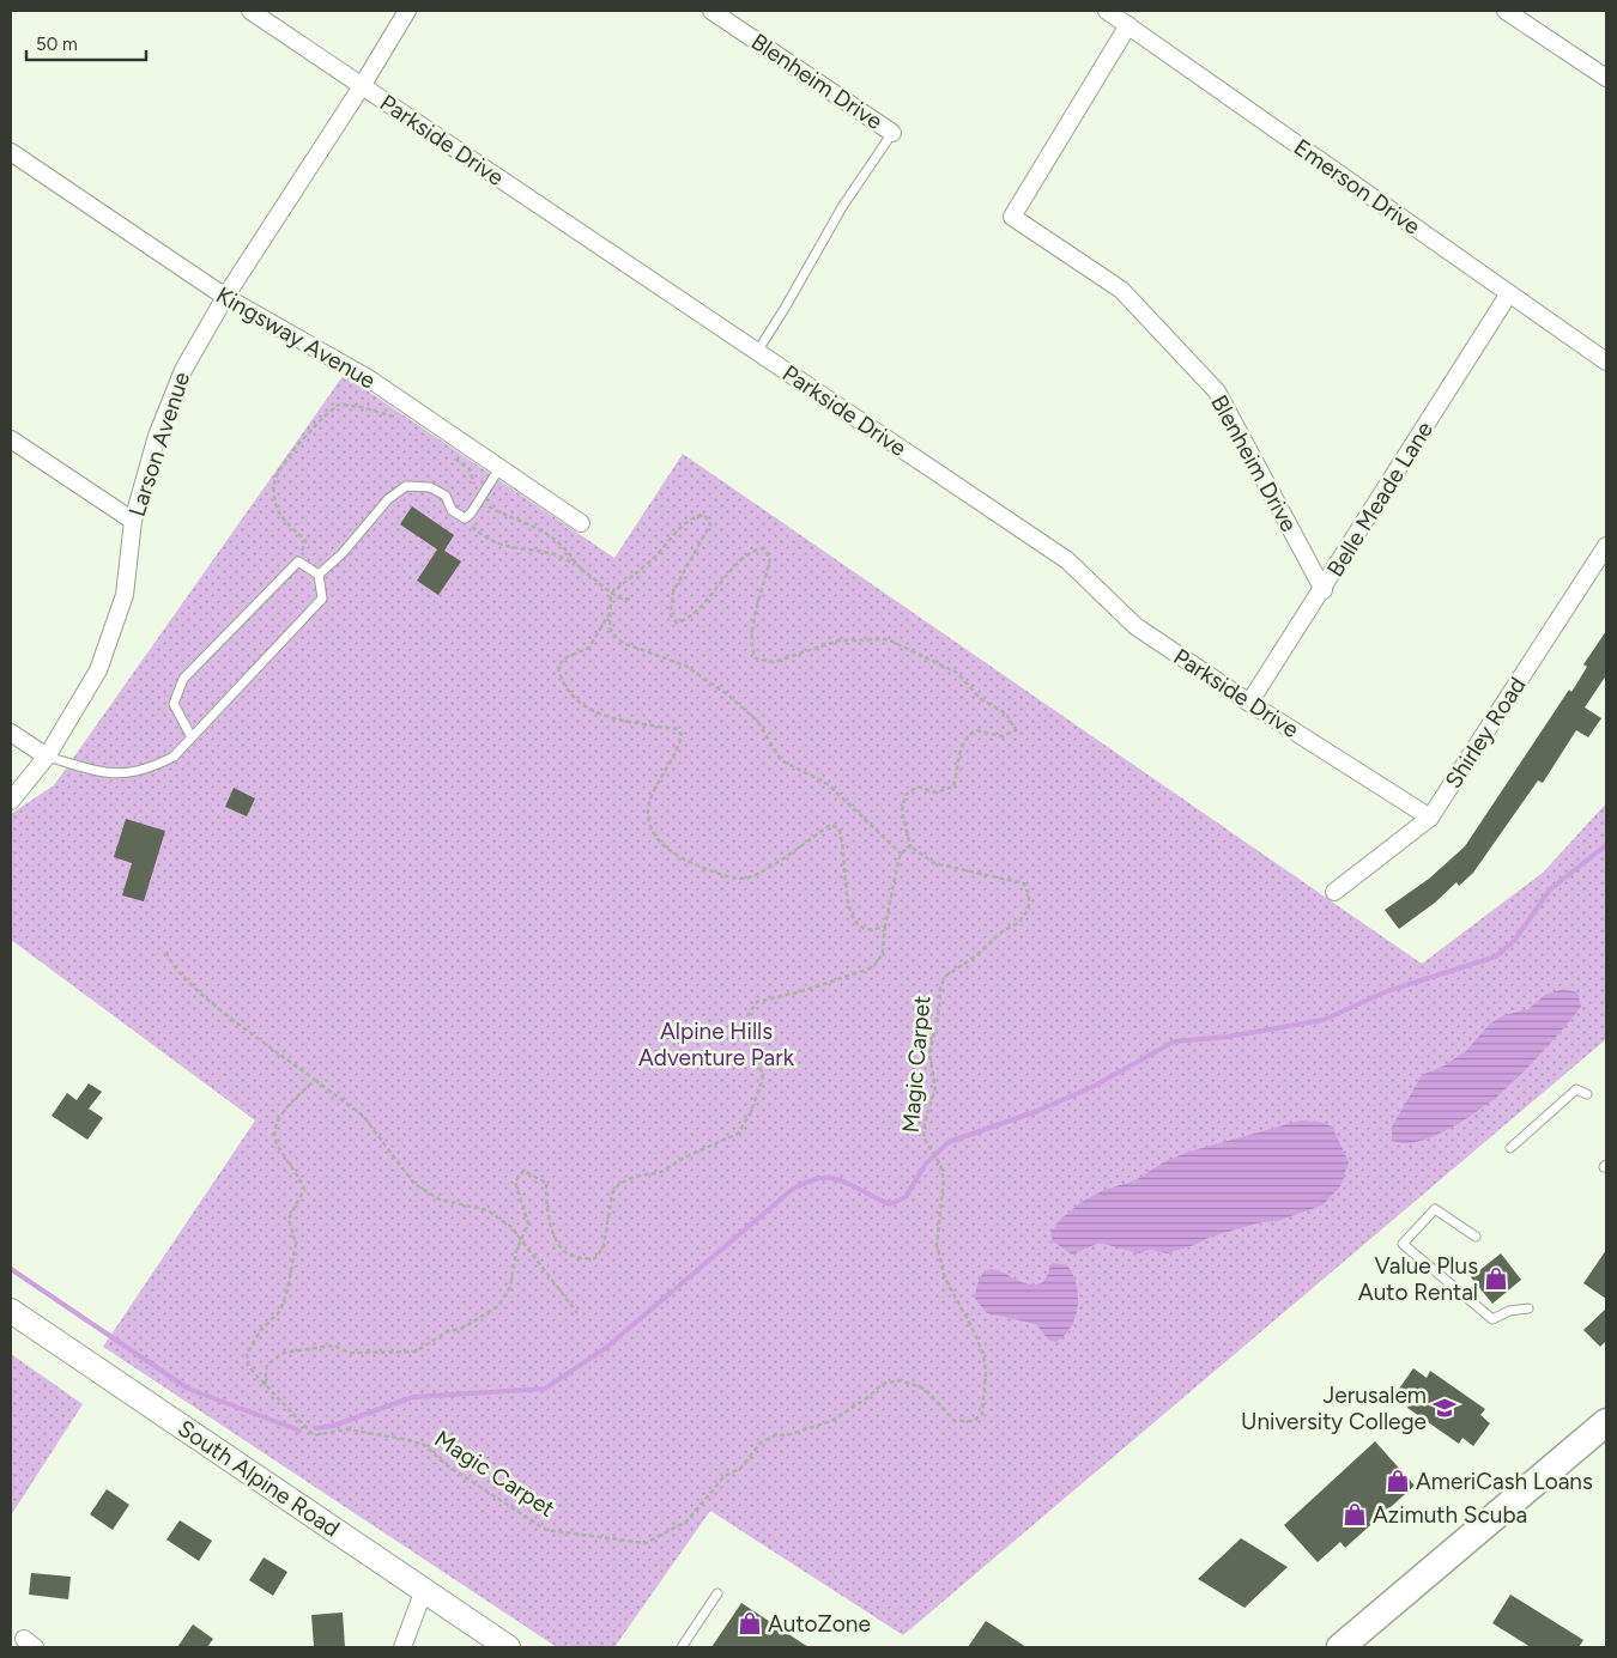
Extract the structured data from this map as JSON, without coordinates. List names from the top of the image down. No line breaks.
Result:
{"streets":{"main road":["South Alpine Road"],"street":["Blenheim Drive","Parkside Drive","Emerson Drive","Kingsway Avenue","Larson Avenue","Belle Meade Lane","Shirley Road"],"path":["Magic Carpet"]},"crossings":[["Blenheim Drive","Emerson Drive"],["Blenheim Drive","Belle Meade Lane"],["Parkside Drive","Larson Avenue"],["Parkside Drive","Belle Meade Lane"],["Parkside Drive","Shirley Road"],["Emerson Drive","Belle Meade Lane"],["Kingsway Avenue","Larson Avenue"]],"parks":["Alpine Hills Adventure Park"],"places":{"shop":["Value Plus Auto Rental","AmeriCash Loans","Azimuth Scuba","AutoZone"],"school or university":["Jerusalem University College"]},"scale_bar":"50 m"}
